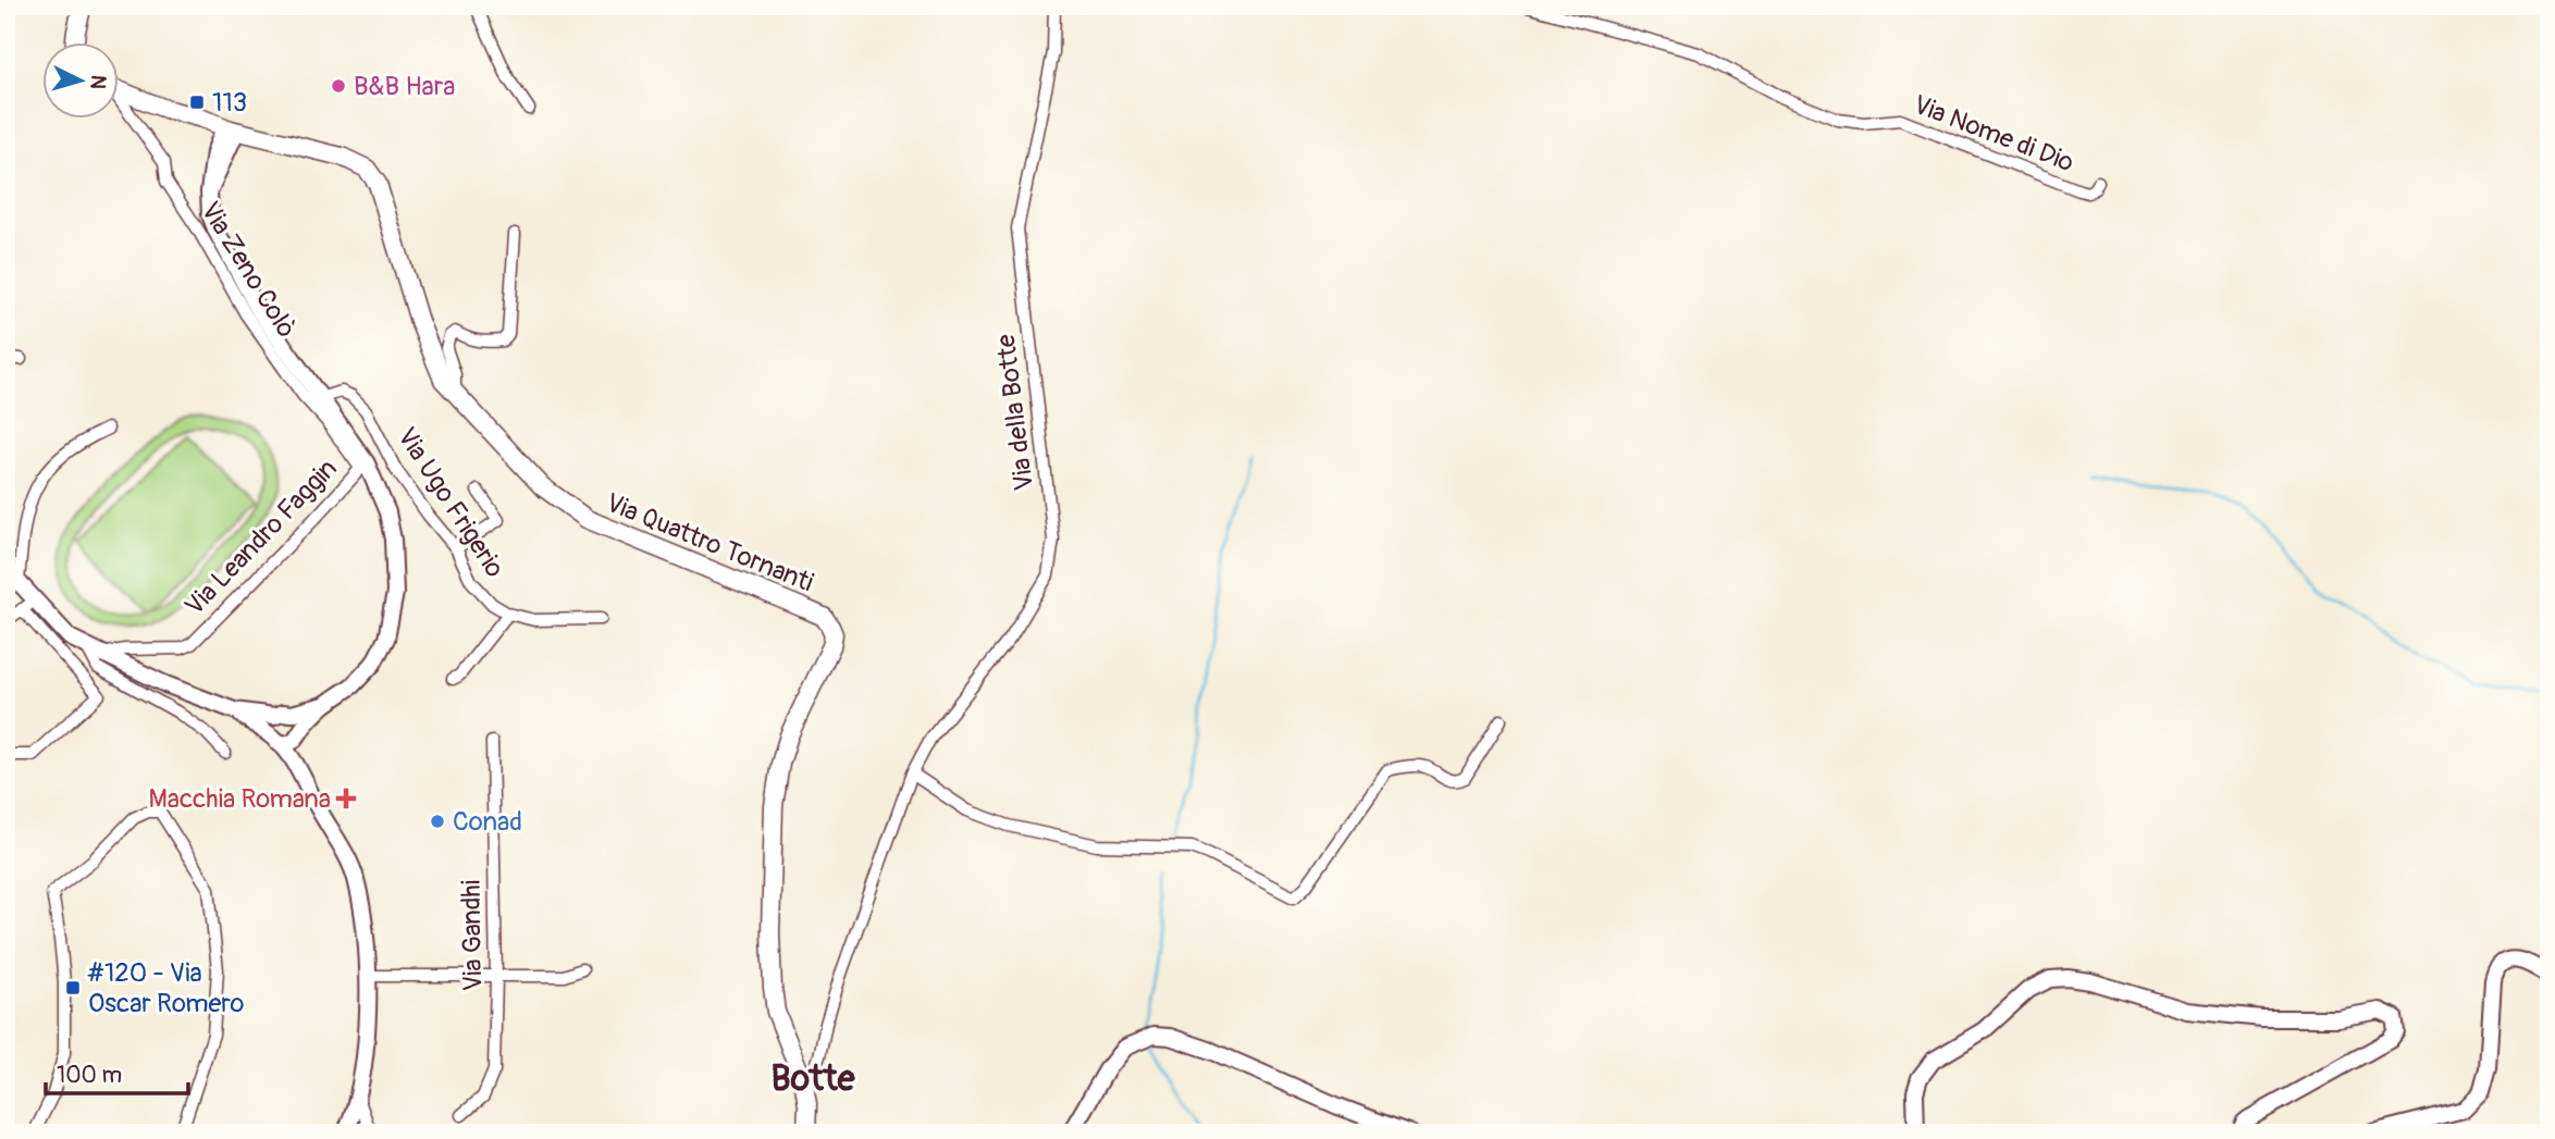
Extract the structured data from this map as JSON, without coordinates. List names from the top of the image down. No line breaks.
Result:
{"streets":{"main road":["Via Quattro Tornanti"],"street":["Via Nome di Dio","Via Zeno Colò","Via della Botte","Via Ugo Frigerio","Via Leandro Faggin","Via Gandhi"]},"crossings":[["Via Zeno Colò","Via Leandro Faggin"],["Via della Botte","Via Quattro Tornanti"]],"districts":["Botte"],"places":{"other":["B&B Hara","Conad"],"transit":["113","#120 - Via Oscar Romero"],"health":["Macchia Romana"]},"scale_bar":"100 m","north":"right"}
